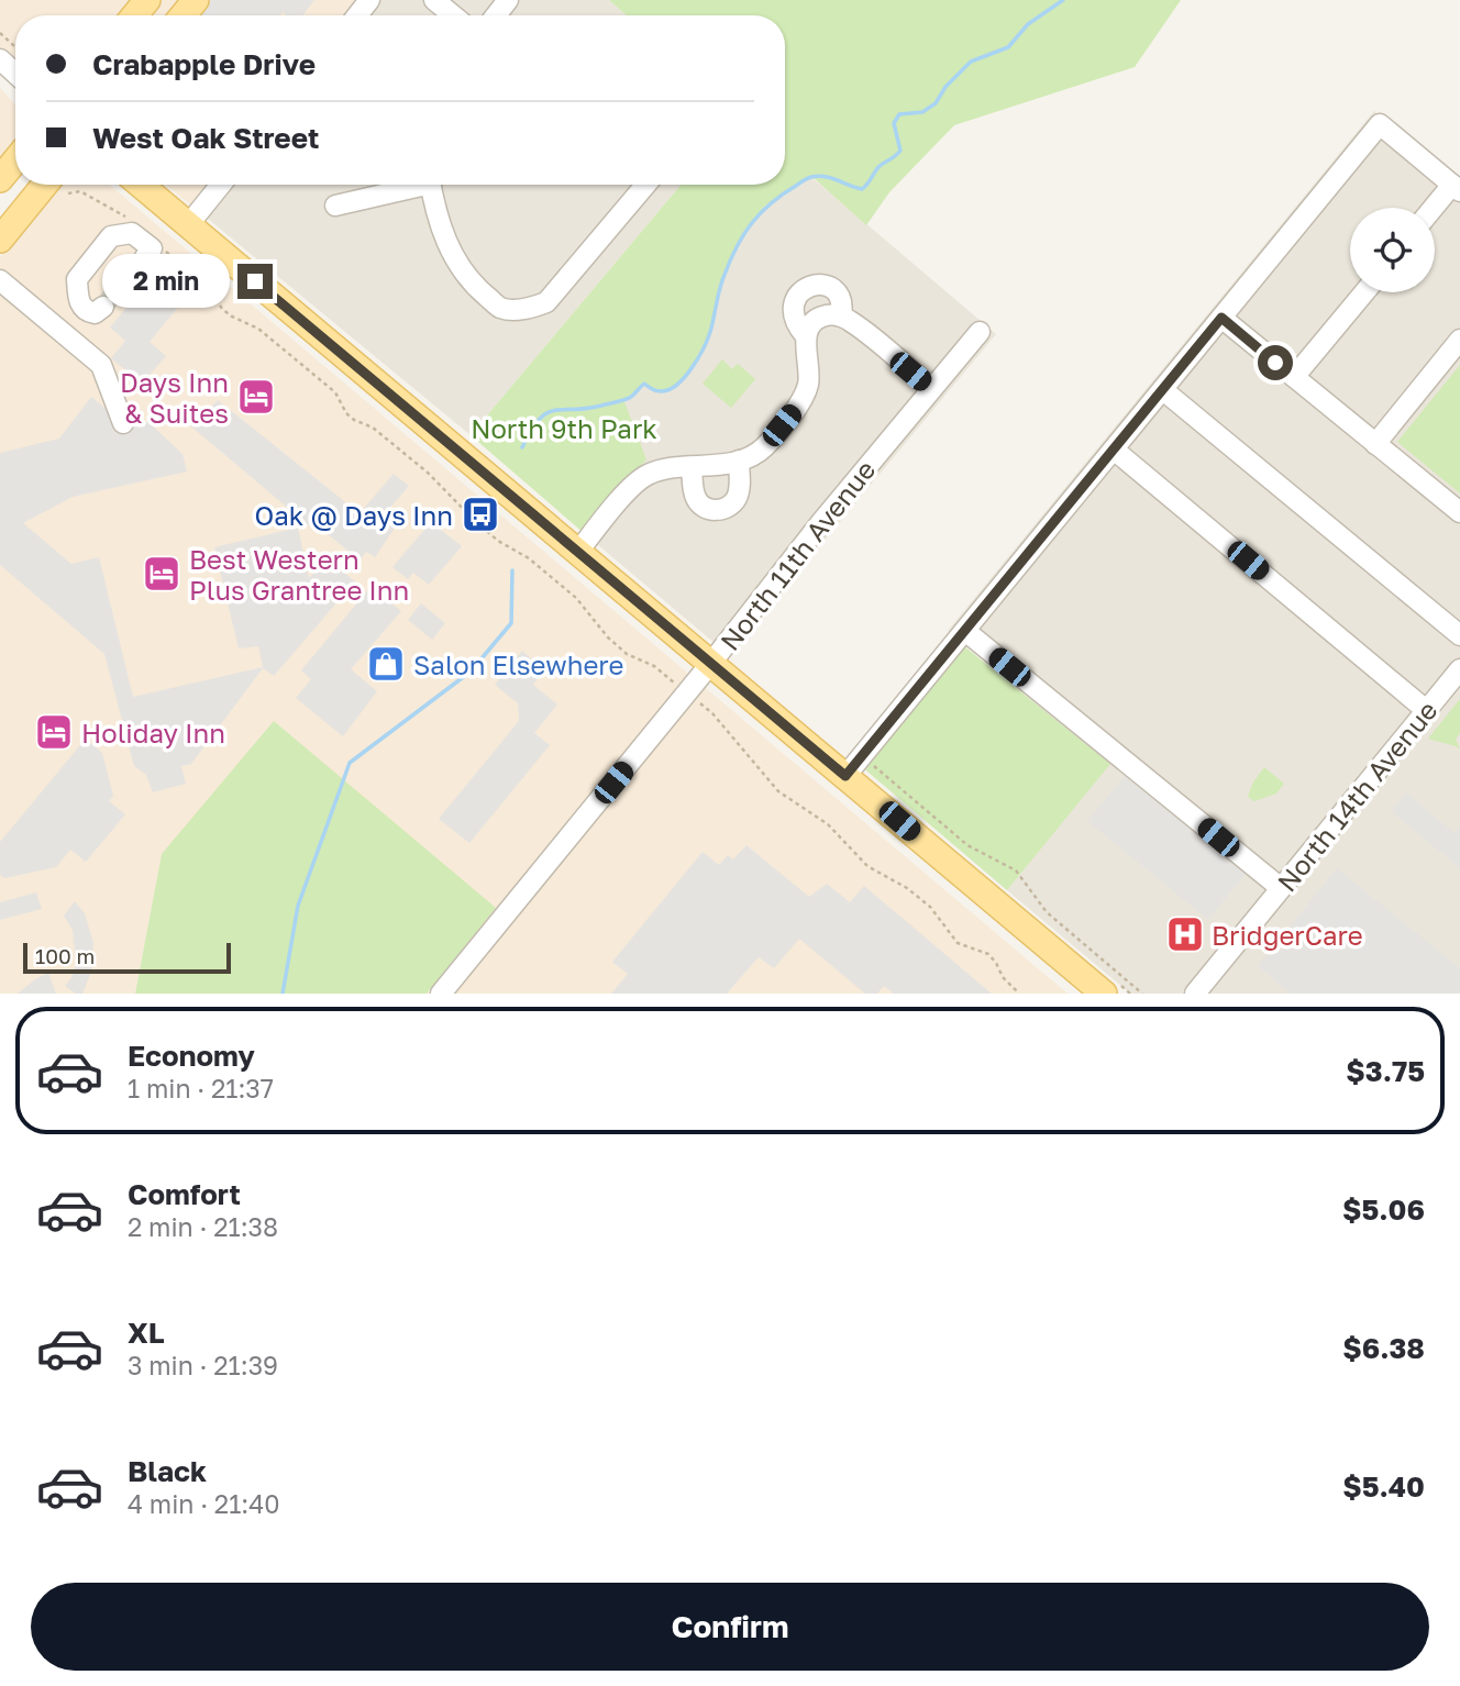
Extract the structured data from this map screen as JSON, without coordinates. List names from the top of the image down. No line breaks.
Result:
{"streets":{"street":["North 11th Avenue","North 14th Avenue"]},"parks":["North 9th Park"],"places":{"hotel":["Days Inn & Suites","Best Western Plus Grantree Inn","Holiday Inn"],"bus stop":["Oak @ Days Inn"],"shop":["Salon Elsewhere"],"hospital":["BridgerCare"]},"scale_bar":"100 m","page":{"banner":["Crabapple Drive","West Oak Street"],"bubble":"2 min","scale":"100 m","list":[{"name":"Economy","note":"1 min · 21:37","value":"$3.75"},{"name":"Comfort","note":"2 min · 21:38","value":"$5.06"},{"name":"XL","note":"3 min · 21:39","value":"$6.38"},{"name":"Black","note":"4 min · 21:40","value":"$5.40"}],"buttons":"Confirm"}}
